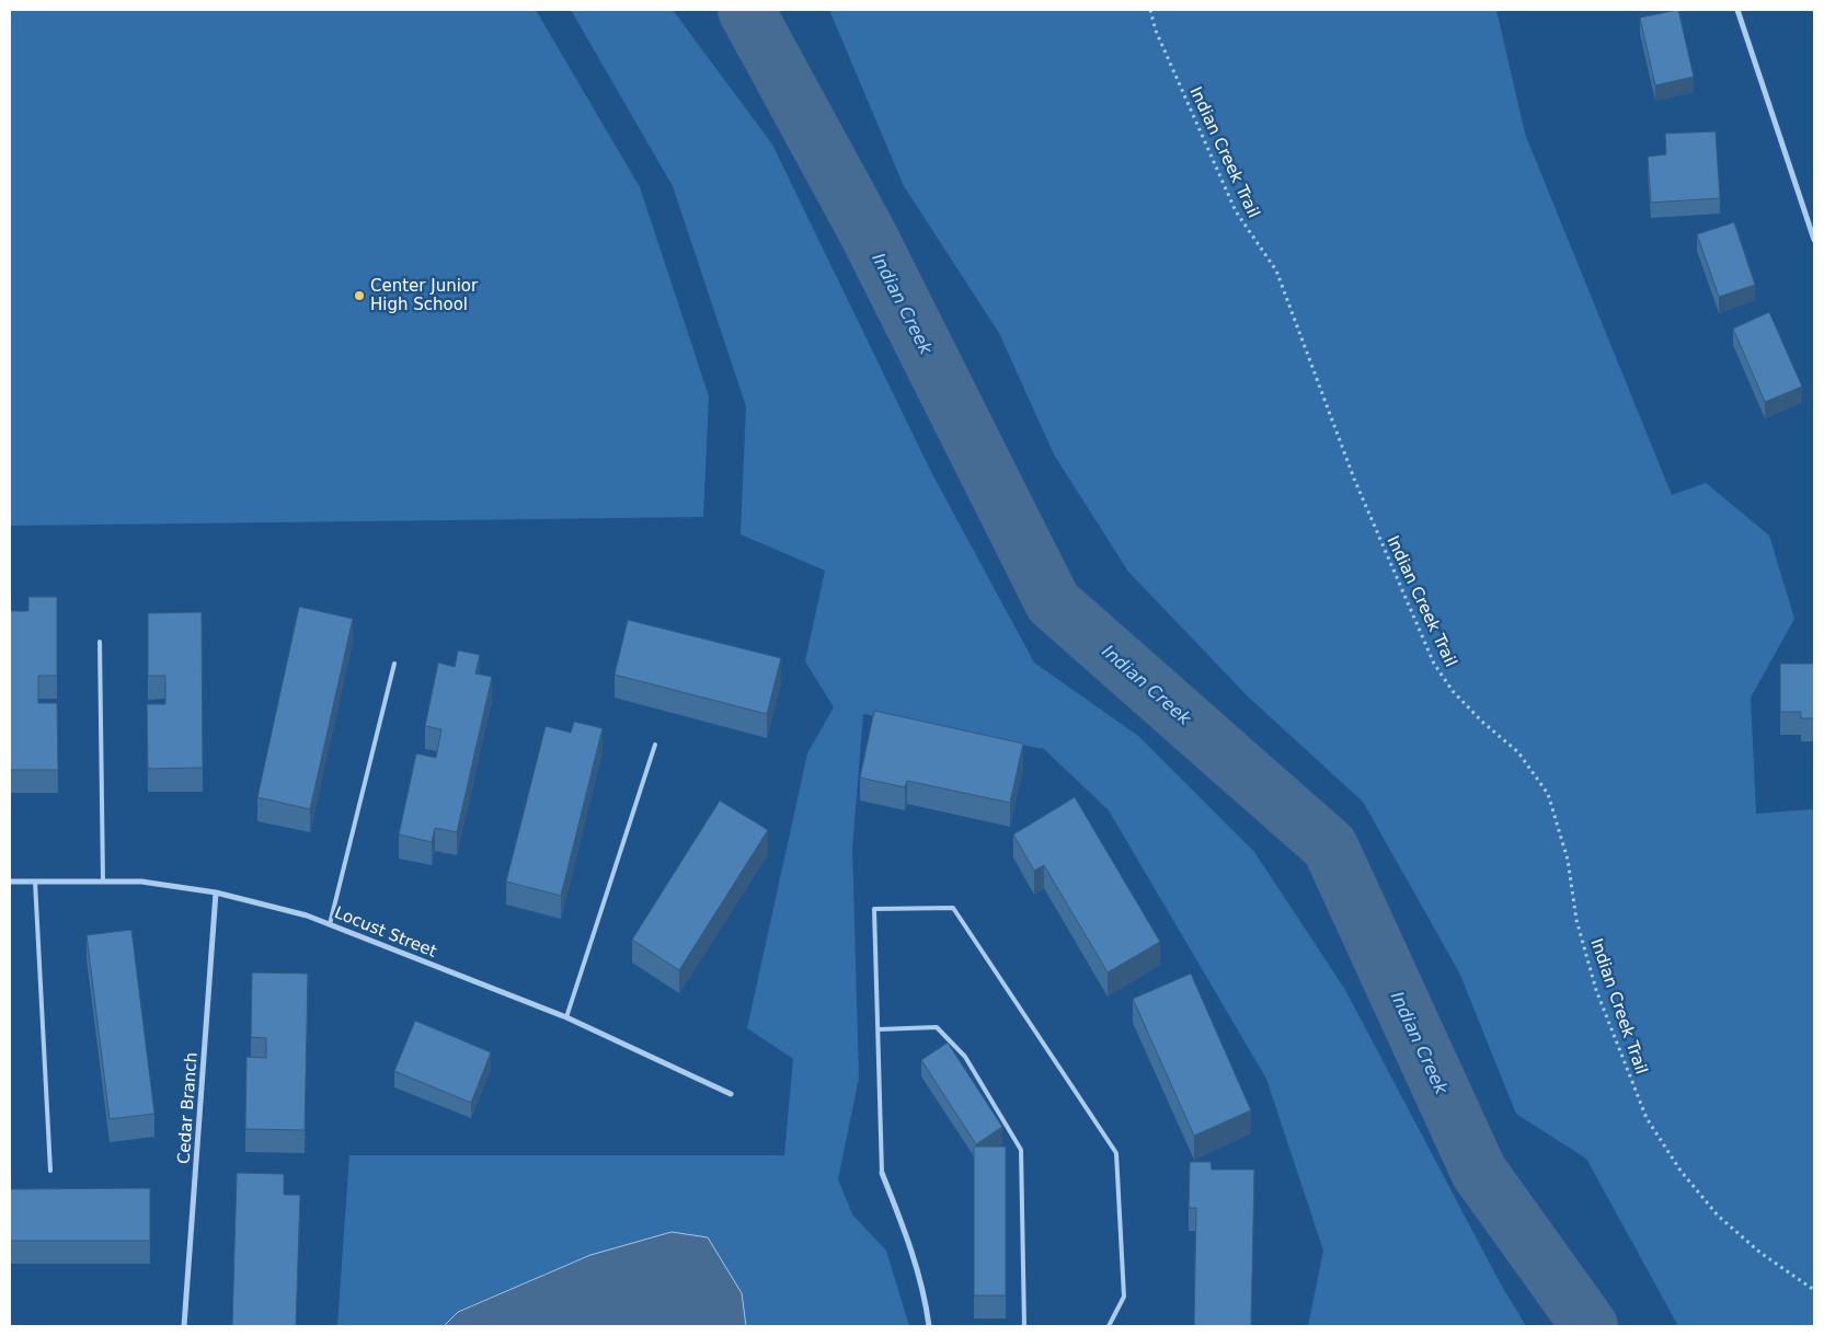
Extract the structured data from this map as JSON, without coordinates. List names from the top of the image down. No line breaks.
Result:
{"streets":{"street":["Locust Street","Cedar Branch"],"path":["Indian Creek Trail"]},"crossings":[["Locust Street","Cedar Branch"]],"water":["Indian Creek"],"places":["Center Junior High School"]}
